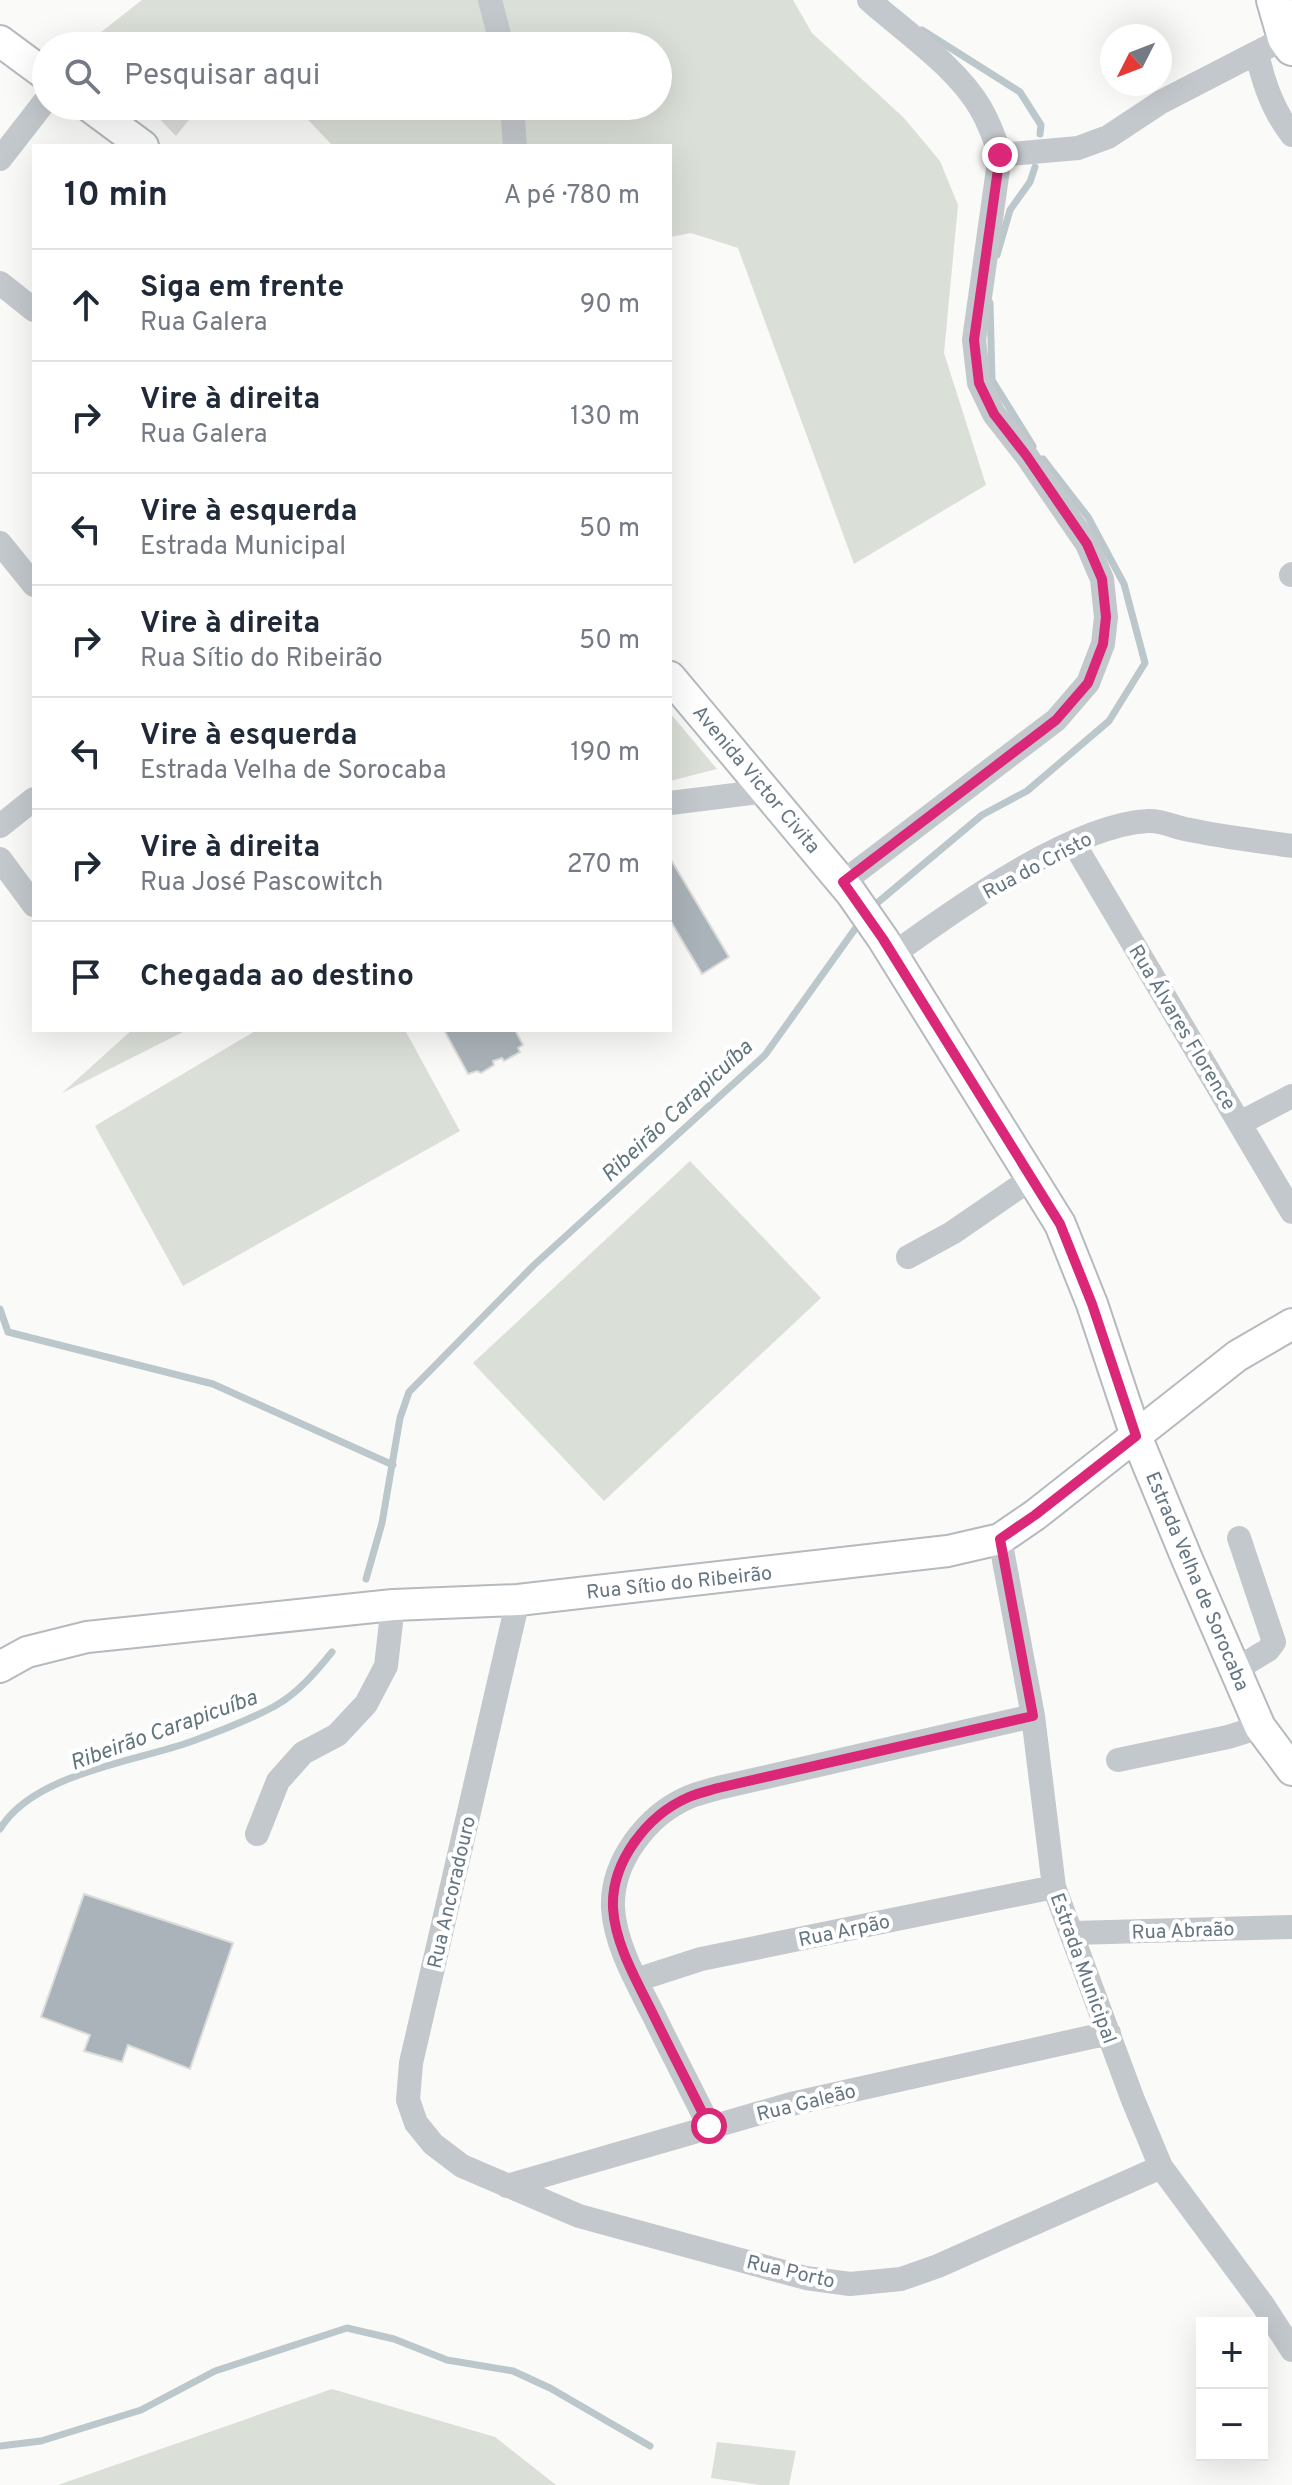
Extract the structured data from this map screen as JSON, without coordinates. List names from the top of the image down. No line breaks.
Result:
{"streets":{"main road":["Avenida Victor Civita","Estrada Velha de Sorocaba","Rua Sítio do Ribeirão"],"street":["Rua do Cristo","Rua Álvares Florence","Rua Ancoradouro","Rua Arpão","Rua Abraão","Estrada Municipal","Rua Galeão","Rua Porto"]},"crossings":[["Avenida Victor Civita","Estrada Velha de Sorocaba"],["Rua do Cristo","Rua Álvares Florence"],["Rua do Cristo","Estrada Velha de Sorocaba"],["Estrada Velha de Sorocaba","Rua Sítio do Ribeirão"],["Rua Sítio do Ribeirão","Rua Ancoradouro"],["Rua Sítio do Ribeirão","Estrada Municipal"],["Rua Ancoradouro","Rua Porto"],["Rua Arpão","Estrada Municipal"],["Rua Abraão","Estrada Municipal"],["Estrada Municipal","Rua Galeão"],["Estrada Municipal","Rua Porto"],["Rua Galeão","Rua Porto"]],"water":["Ribeirão Carapicuíba"],"north":"bottom left","page":{"search":"Pesquisar aqui","heading":["10 min","A pé · 780 m"],"list":[["Siga em frente","Rua Galera","90 m"],["Vire à direita","Rua Galera","130 m"],["Vire à esquerda","Estrada Municipal","50 m"],["Vire à direita","Rua Sítio do Ribeirão","50 m"],["Vire à esquerda","Estrada Velha de Sorocaba","190 m"],["Vire à direita","Rua José Pascowitch","270 m"],"Chegada ao destino"],"map_buttons":["+","−"]}}
